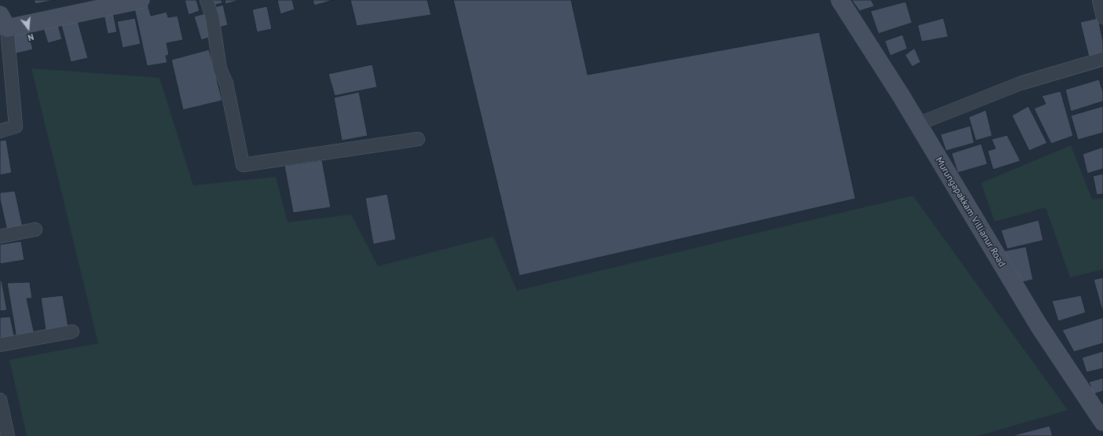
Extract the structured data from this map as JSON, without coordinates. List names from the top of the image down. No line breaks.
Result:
{"streets":{"main road":["Murungapakkam Villianur Road"]},"north":"bottom"}
